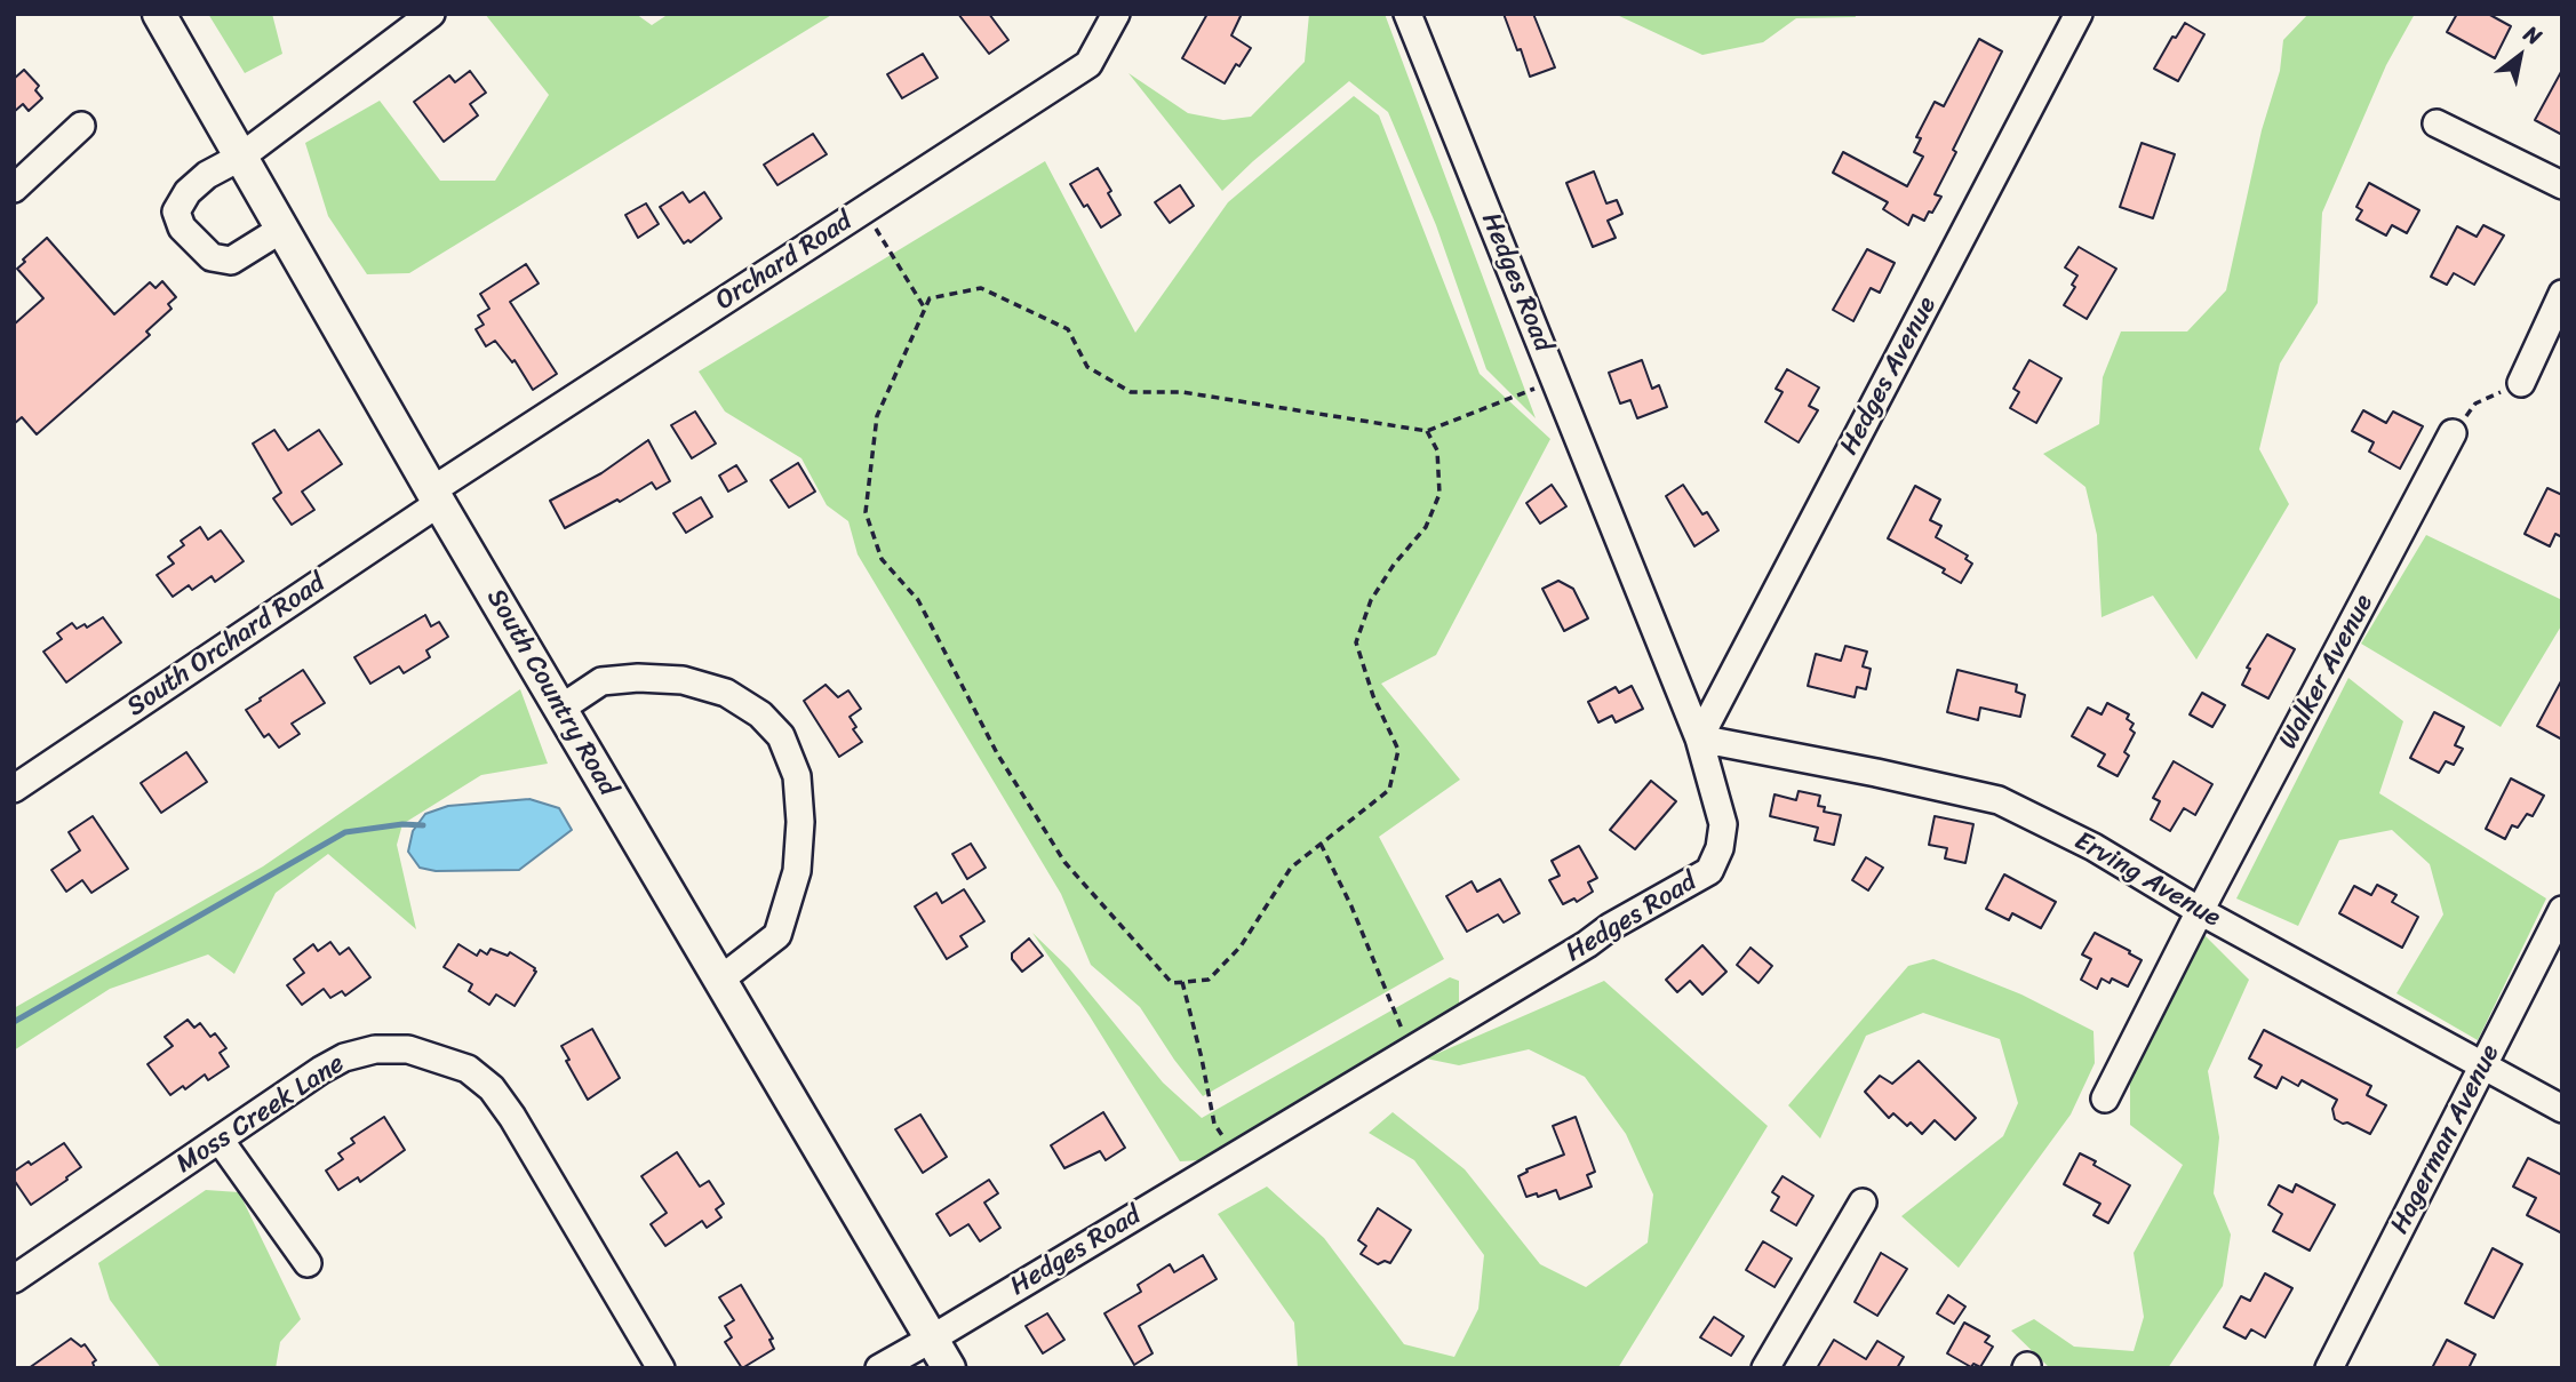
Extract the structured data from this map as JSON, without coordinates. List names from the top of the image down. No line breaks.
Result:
{"streets":{"main road":["South Country Road"],"street":["Orchard Road","Hedges Road","Hedges Avenue","South Orchard Road","Walker Avenue","Erving Avenue","Moss Creek Lane","Hagerman Avenue"]},"crossings":[["Orchard Road","South Orchard Road"],["Orchard Road","South Country Road"],["Hedges Road","Hedges Avenue"],["Hedges Road","South Country Road"],["Hedges Road","Erving Avenue"],["Hedges Avenue","Erving Avenue"],["South Orchard Road","South Country Road"],["Walker Avenue","Erving Avenue"],["Erving Avenue","Hagerman Avenue"]],"north":"top right"}
